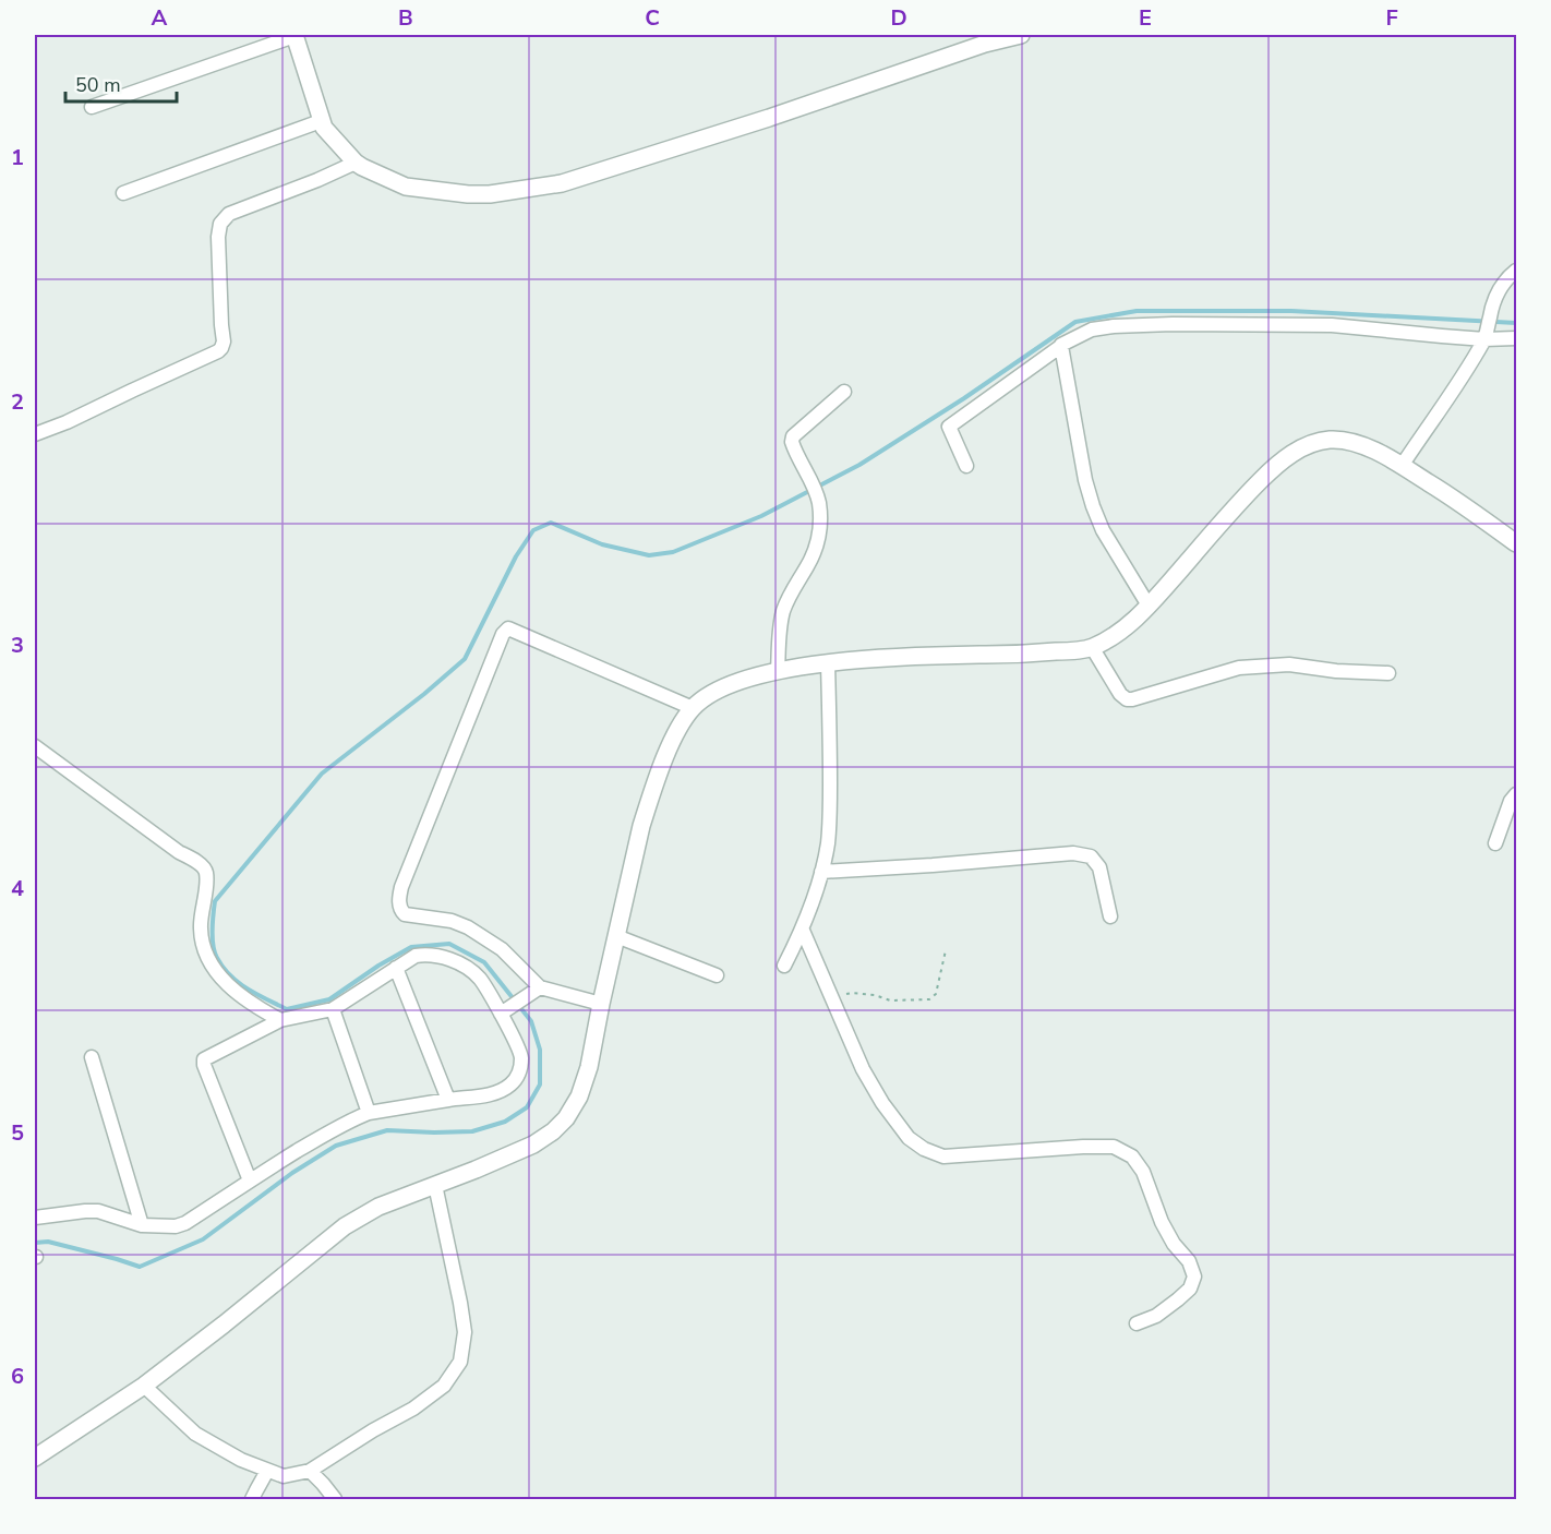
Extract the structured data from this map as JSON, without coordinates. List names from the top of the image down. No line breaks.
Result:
{"scale_bar":"50 m","grid":{"columns":["A","B","C","D","E","F"],"rows":["1","2","3","4","5","6"]}}
